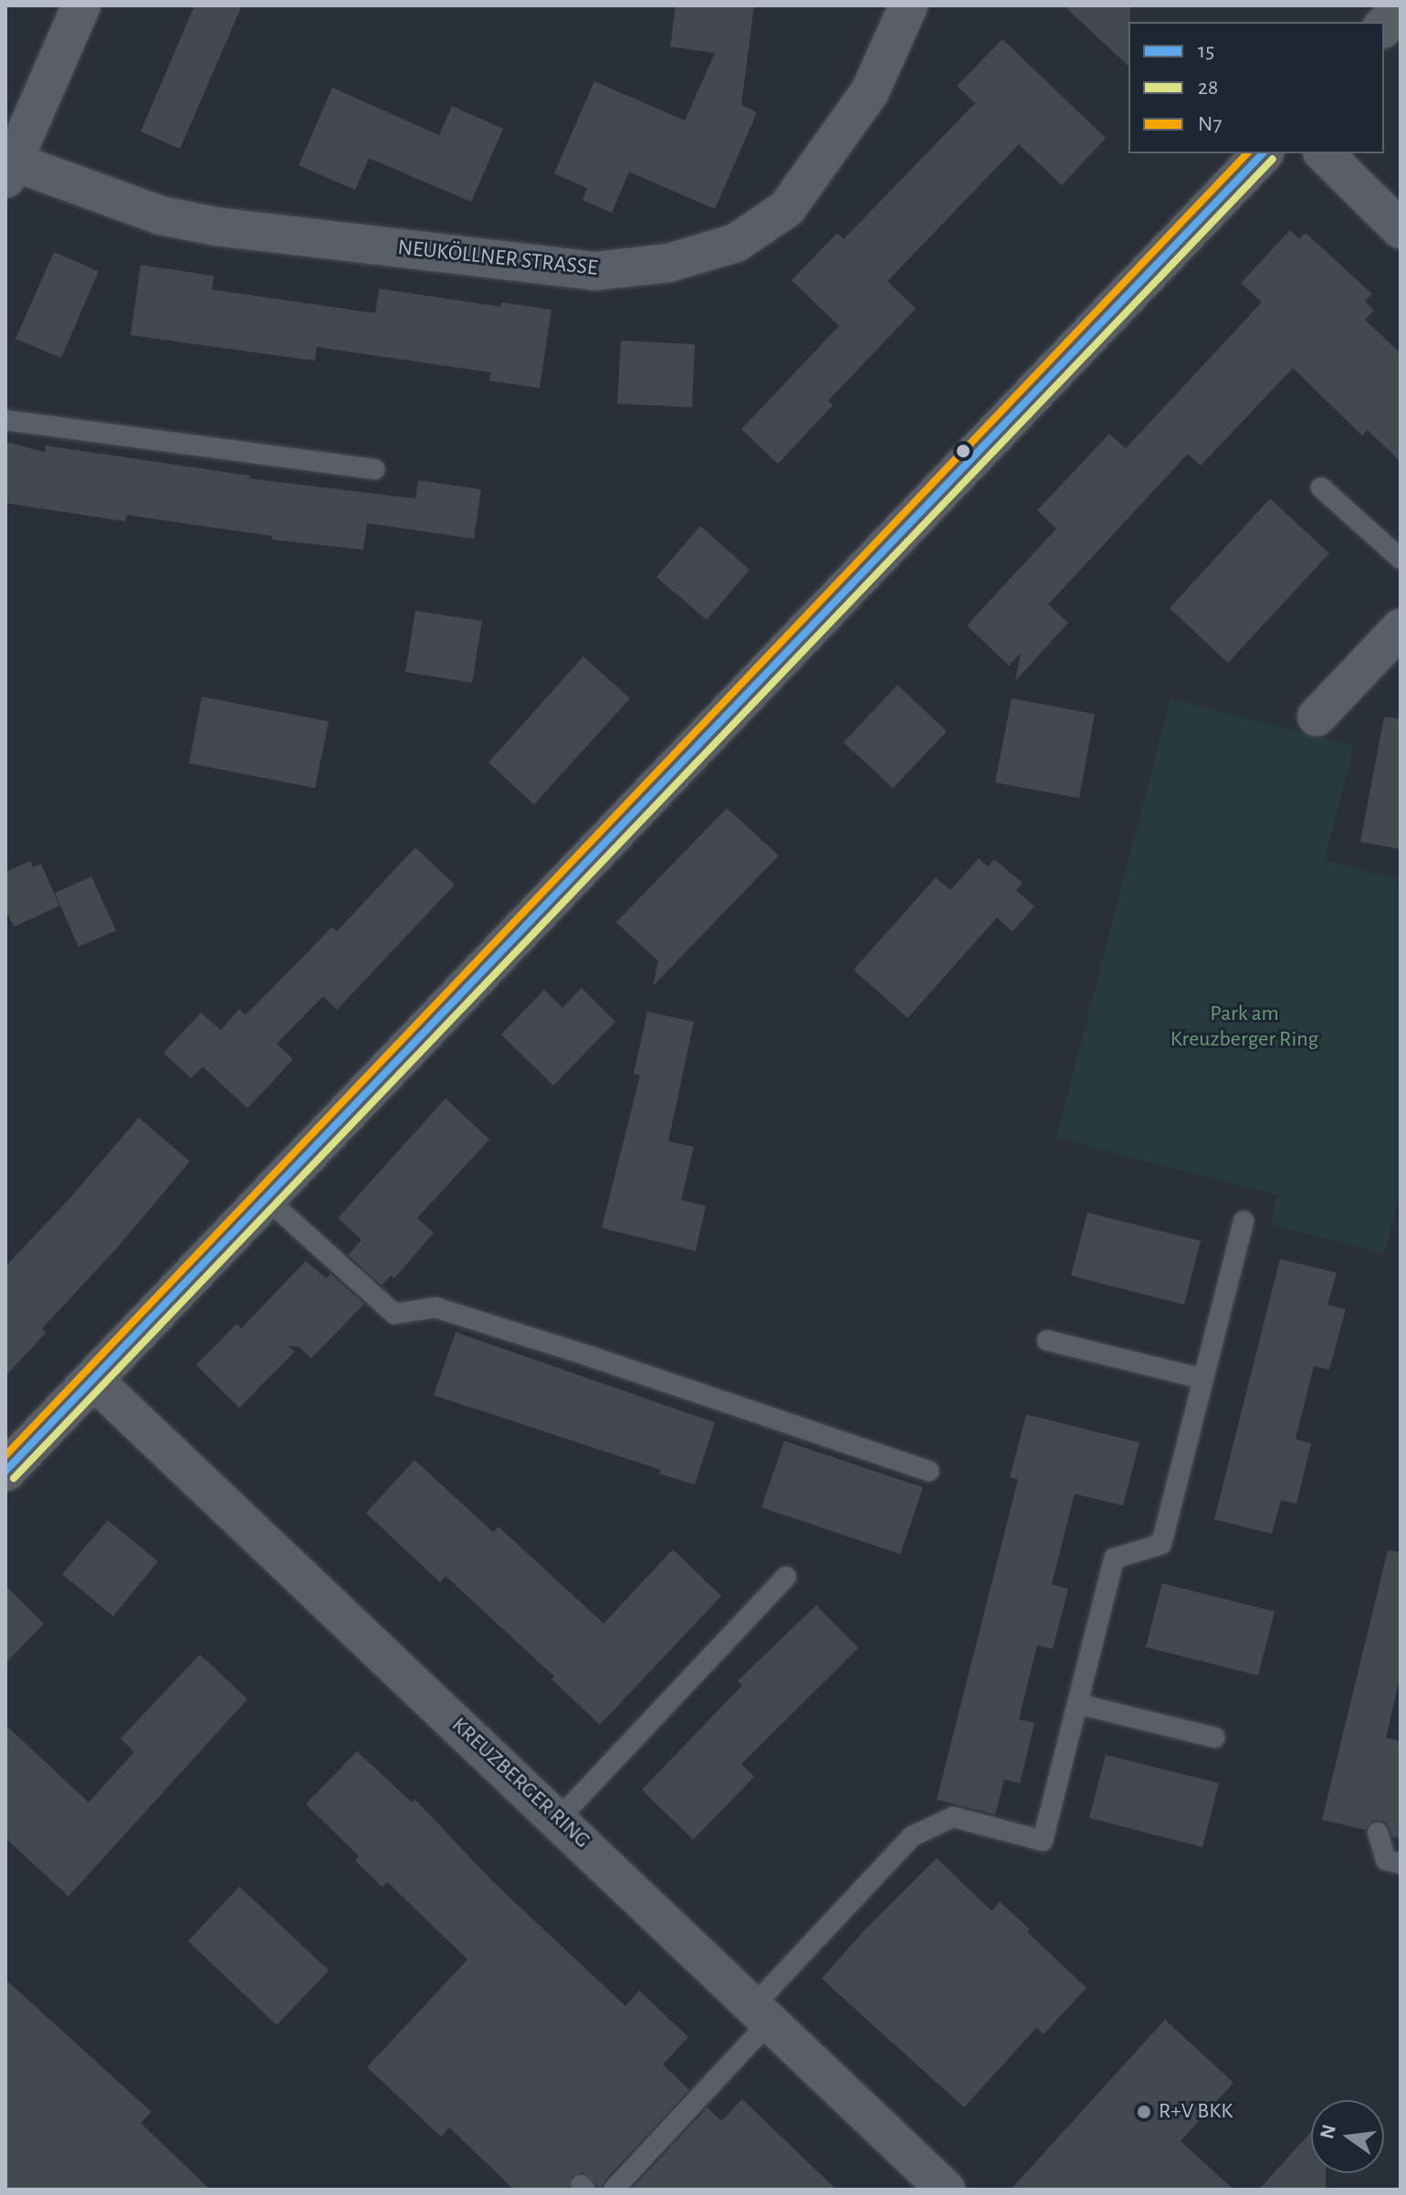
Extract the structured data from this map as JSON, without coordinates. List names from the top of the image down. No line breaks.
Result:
{"streets":{"street":["NEUKÖLLNER STRASSE","KREUZBERGER RING"]},"parks":["Park am Kreuzberger Ring"],"places":["R+V BKK"],"lines":["transit line 15","transit line N7","transit line 28"],"legend":["15","28","N7"],"north":"left"}
